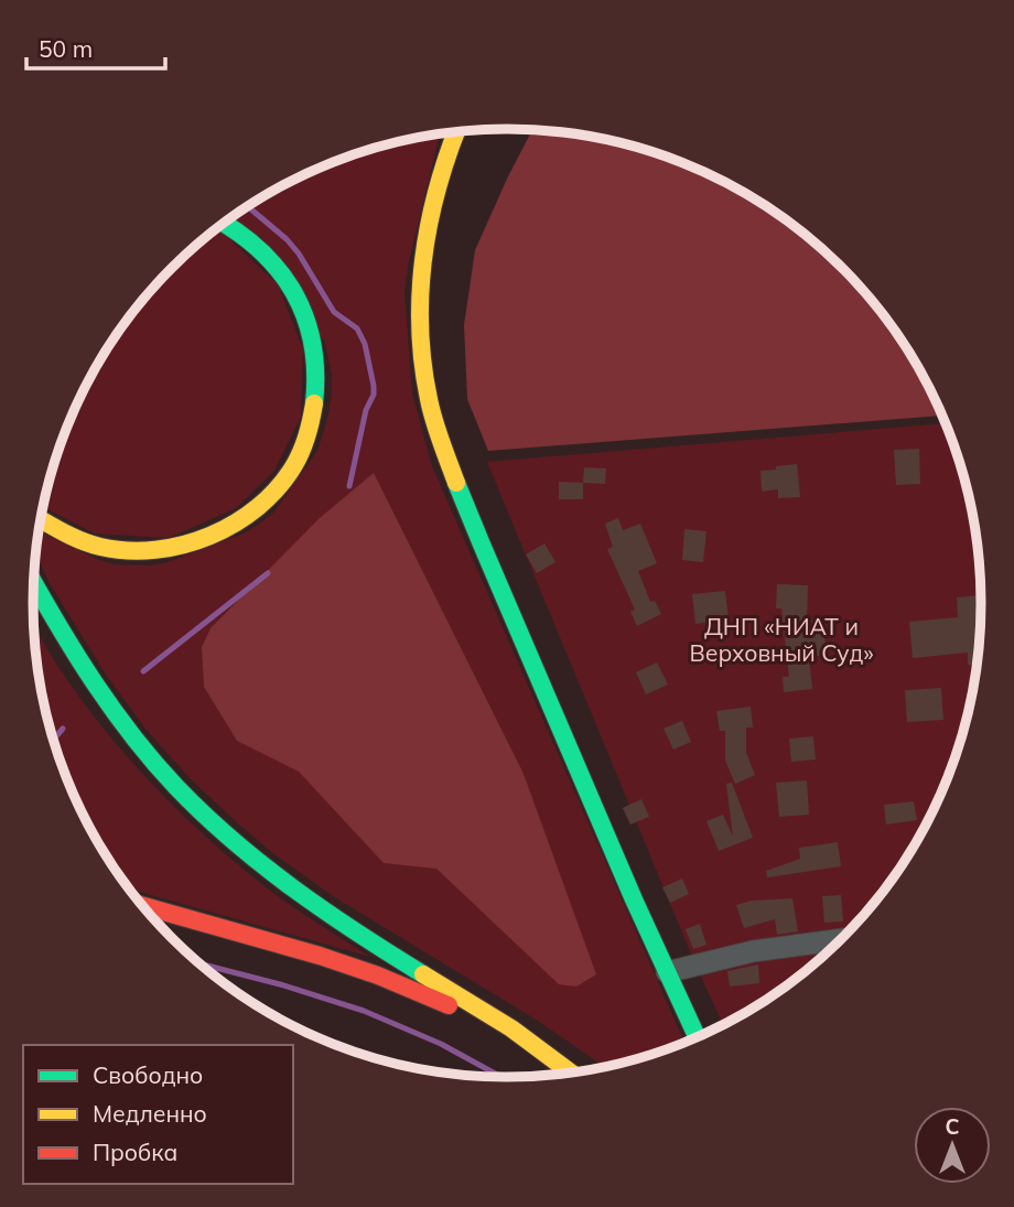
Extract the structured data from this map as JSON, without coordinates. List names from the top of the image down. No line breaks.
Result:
{"parks":["ДНП «НИАТ и Верховный Суд»"],"legend":["Свободно","Медленно","Пробка"],"scale_bar":"50 m","north":"top"}
